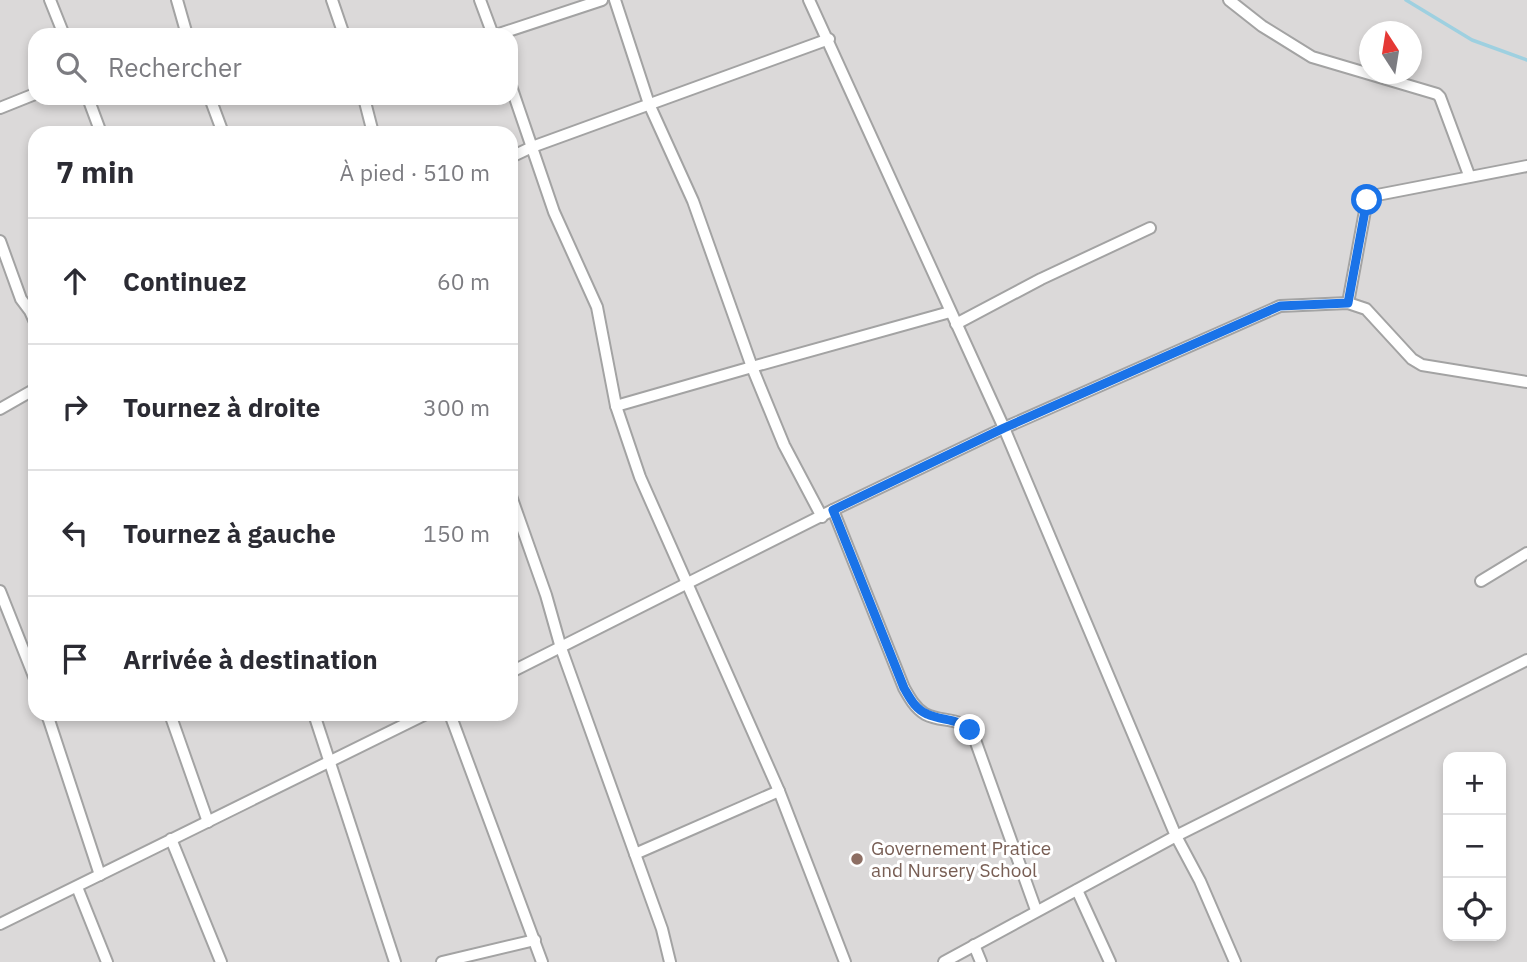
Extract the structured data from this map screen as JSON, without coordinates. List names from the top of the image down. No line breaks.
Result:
{"places":["Governement Pratice and Nursery School"],"north":"top","page":{"search":"Rechercher","heading":["7 min","À pied · 510 m"],"list":[["Continuez","60 m"],["Tournez à droite","300 m"],["Tournez à gauche","150 m"],"Arrivée à destination"],"map_buttons":["+","−"]}}
